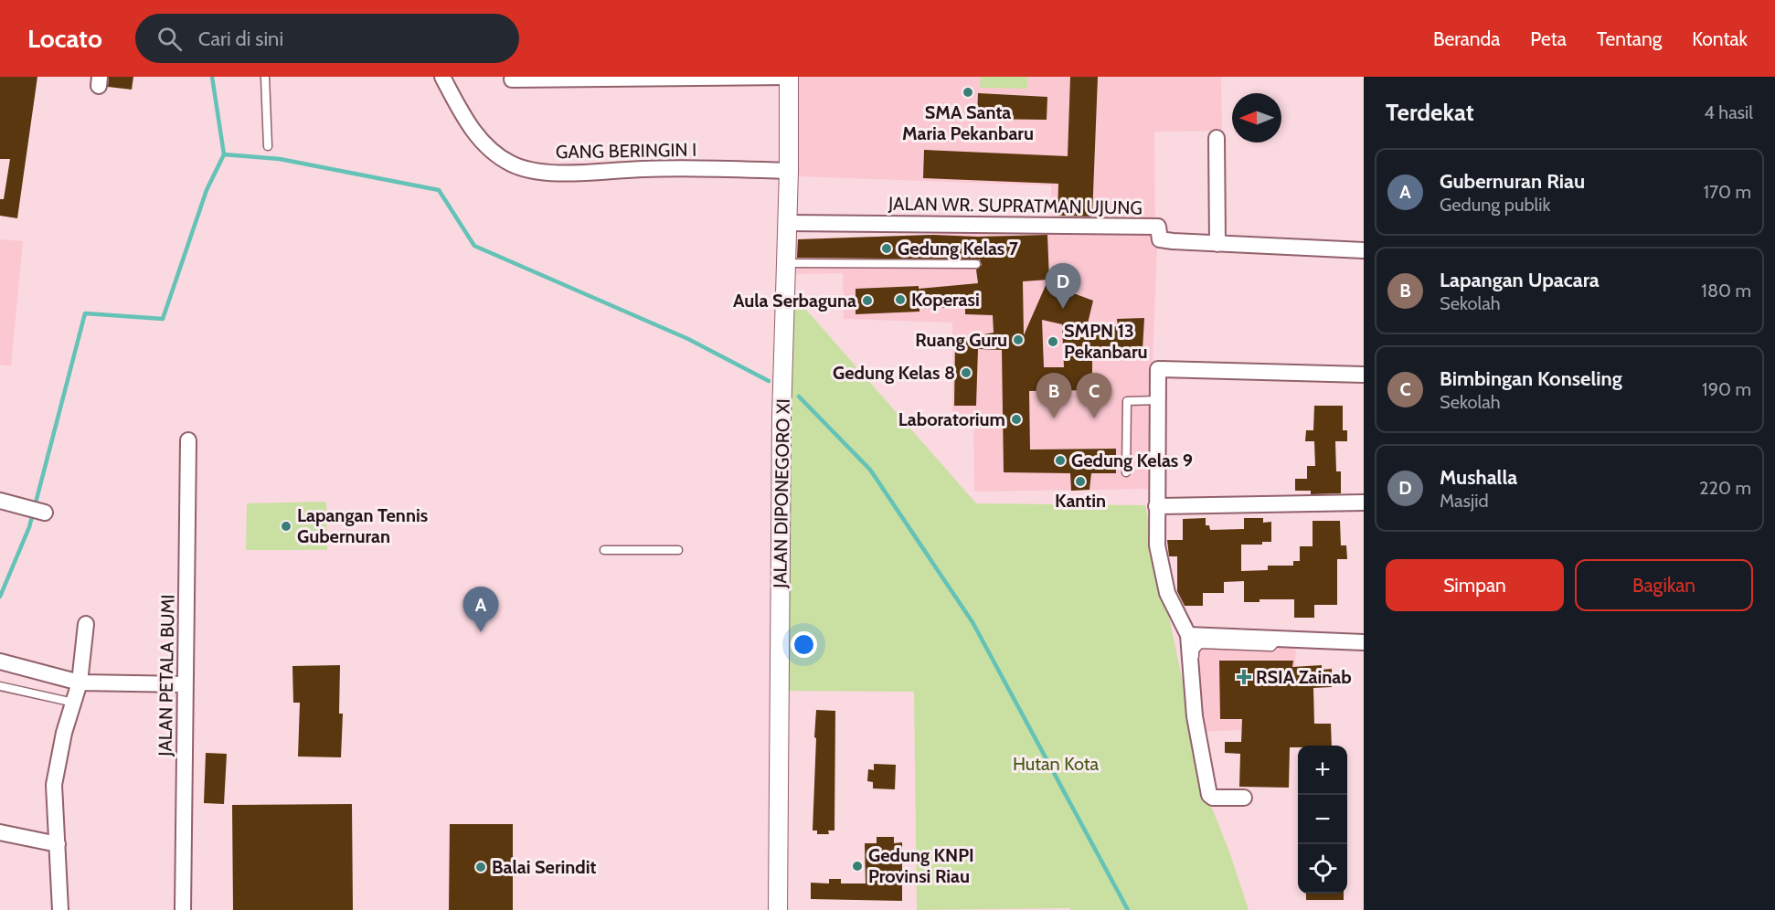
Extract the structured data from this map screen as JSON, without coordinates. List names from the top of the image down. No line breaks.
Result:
{"streets":{"street":["GANG BERINGIN I","JALAN WR. SUPRATMAN UJUNG","JALAN DIPONEGORO XI","JALAN PETALA BUMI"]},"crossings":[["GANG BERINGIN I","JALAN DIPONEGORO XI"],["JALAN WR. SUPRATMAN UJUNG","JALAN DIPONEGORO XI"]],"parks":["Hutan Kota"],"places":{"other":["SMA Santa Maria Pekanbaru","Gedung Kelas 7","Koperasi","Aula Serbaguna","Ruang Guru","SMPN 13 Pekanbaru","Gedung Kelas 8","Laboratorium","Gedung Kelas 9","Kantin","Lapangan Tennis Gubernuran","Gedung KNPI Provinsi Riau","Balai Serindit"],"health":["RSIA Zainab"]},"north":"left","page":{"header":"Locato","search":"Cari di sini","nav":["Beranda","Peta","Tentang","Kontak"],"heading":["Terdekat","4 hasil"],"list":[{"mark":"A","name":"Gubernuran Riau","note":"Gedung publik","value":"170 m"},{"mark":"B","name":"Lapangan Upacara","note":"Sekolah","value":"180 m"},{"mark":"C","name":"Bimbingan Konseling","note":"Sekolah","value":"190 m"},{"mark":"D","name":"Mushalla","note":"Masjid","value":"220 m"}],"pins":["D","B","C","A"],"buttons":["Simpan","Bagikan"],"map_buttons":["+","−"]}}
